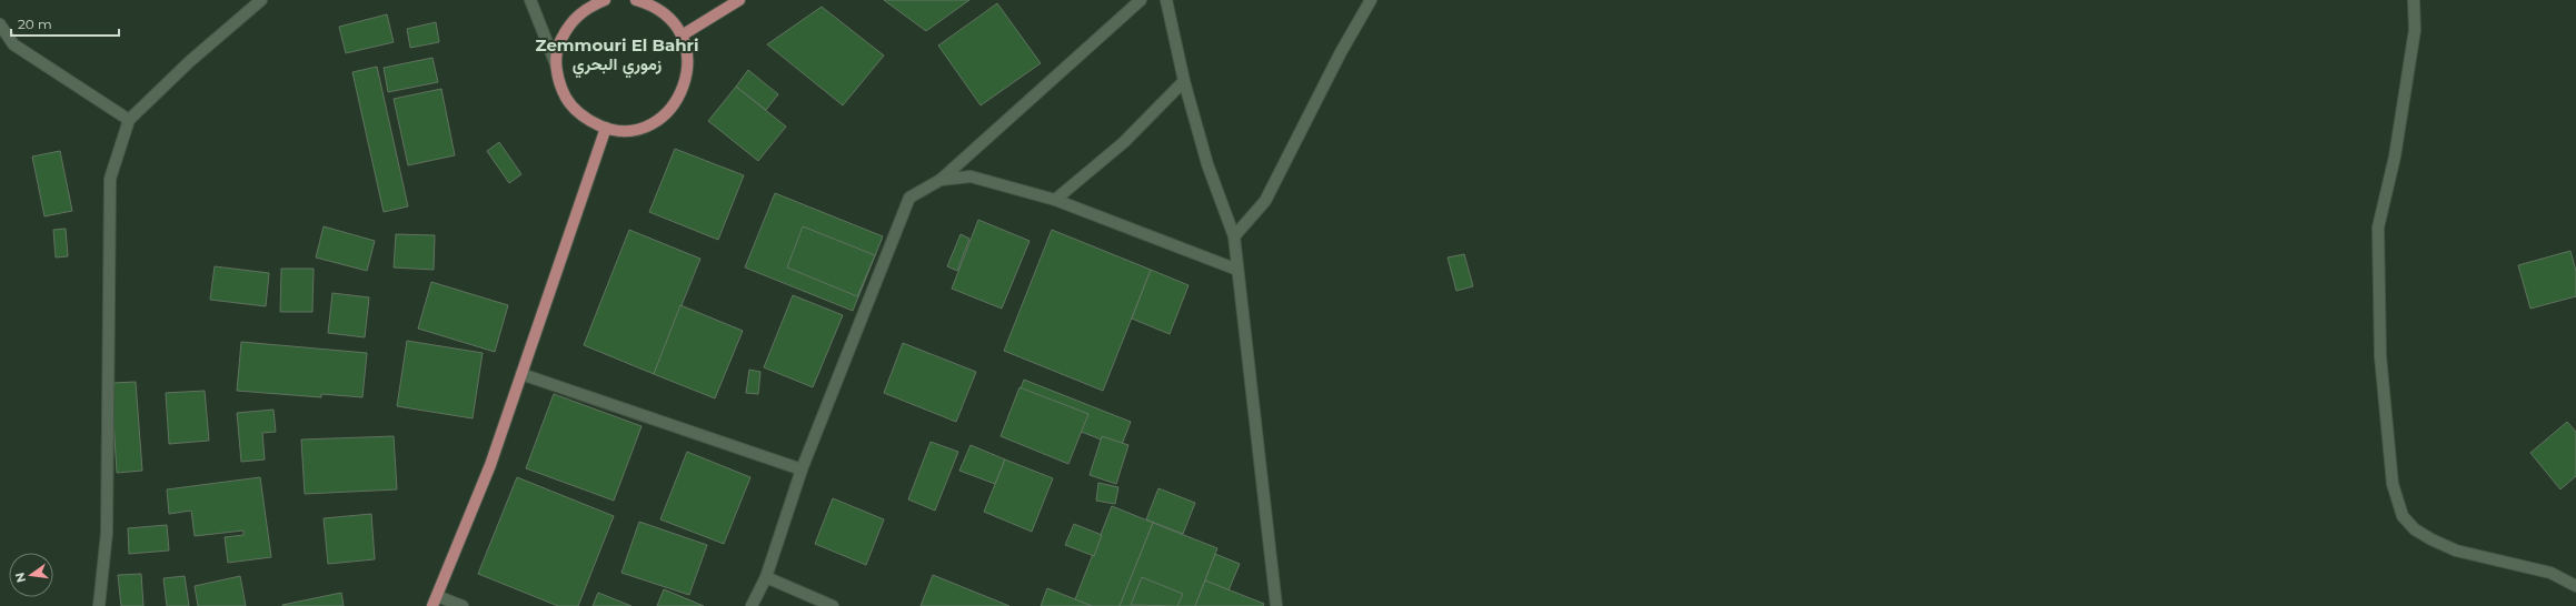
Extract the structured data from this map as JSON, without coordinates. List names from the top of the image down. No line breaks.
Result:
{"districts":["Zemmouri El Bahri زموري البحري"],"scale_bar":"20 m","north":"left"}
